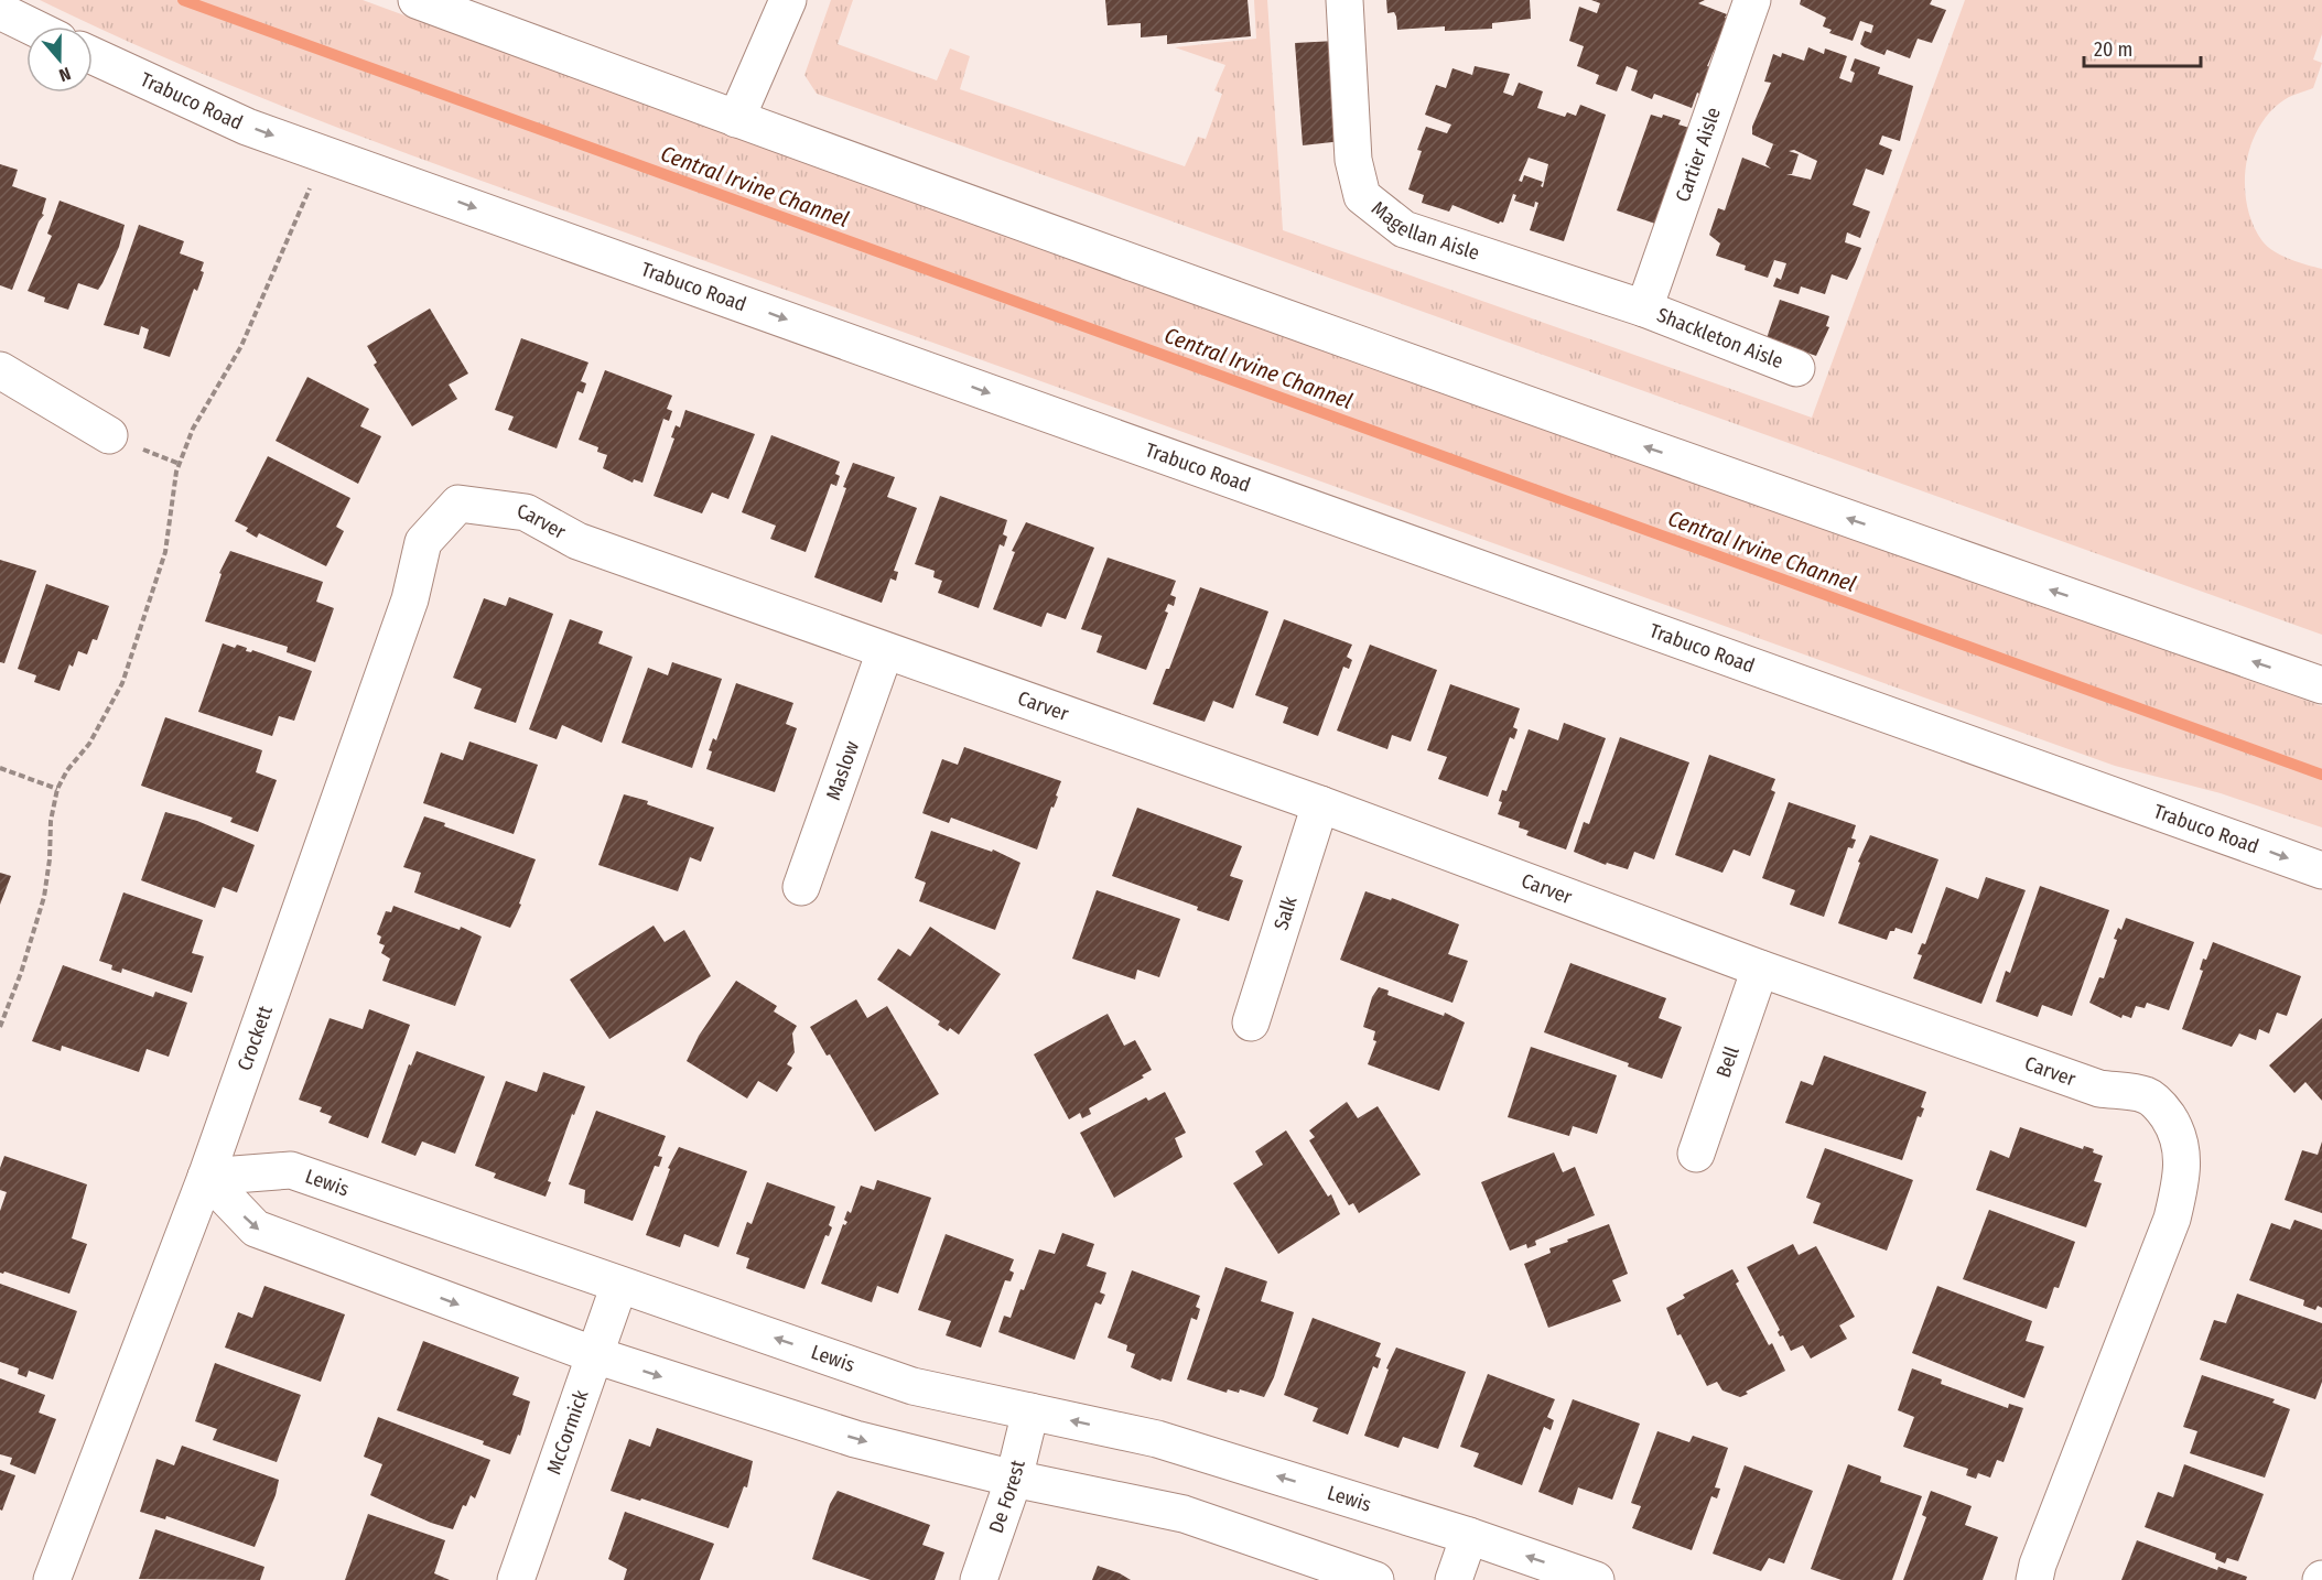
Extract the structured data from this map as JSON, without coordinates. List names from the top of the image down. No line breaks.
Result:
{"streets":{"street":["Trabuco Road","Cartier Aisle","Magellan Aisle","Shackleton Aisle","Carver","Maslow","Salk","Crockett","Bell","Lewis","McCormick","De Forest"]},"crossings":[["Cartier Aisle","Magellan Aisle"],["Cartier Aisle","Shackleton Aisle"],["Magellan Aisle","Shackleton Aisle"],["Carver","Maslow"],["Carver","Salk"],["Carver","Crockett"],["Carver","Bell"],["Crockett","Lewis"],["Lewis","McCormick"],["Lewis","De Forest"]],"water":["Central Irvine Channel"],"scale_bar":"20 m","north":"bottom"}
